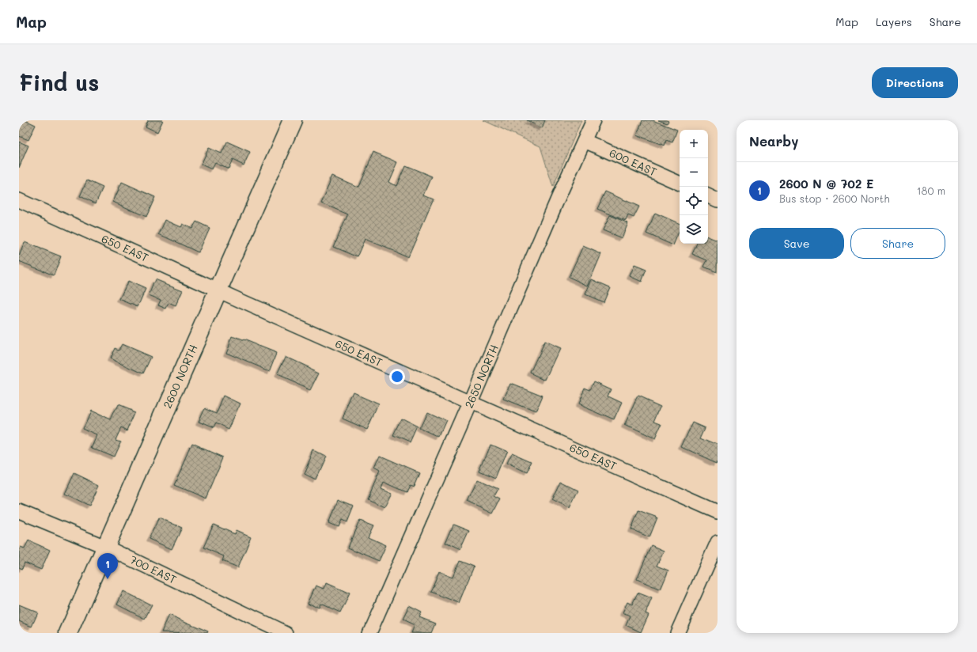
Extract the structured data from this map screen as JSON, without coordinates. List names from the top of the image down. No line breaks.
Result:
{"streets":{"main road":["2600 NORTH"],"street":["600 EAST","650 EAST","2650 NORTH","700 EAST"]},"crossings":[["600 EAST","2650 NORTH"],["650 EAST","2600 NORTH"],["650 EAST","2650 NORTH"],["2600 NORTH","700 EAST"]],"page":{"header":"Map","nav":["Map","Layers","Share"],"buttons":["Directions",["Save","Share"]],"title":"Find us","heading":"Nearby","map_buttons":["+","−"],"list":[{"mark":"1","name":"2600 N @ 702 E","note":"Bus stop · 2600 North","value":"180 m"}],"pins":"1"}}
